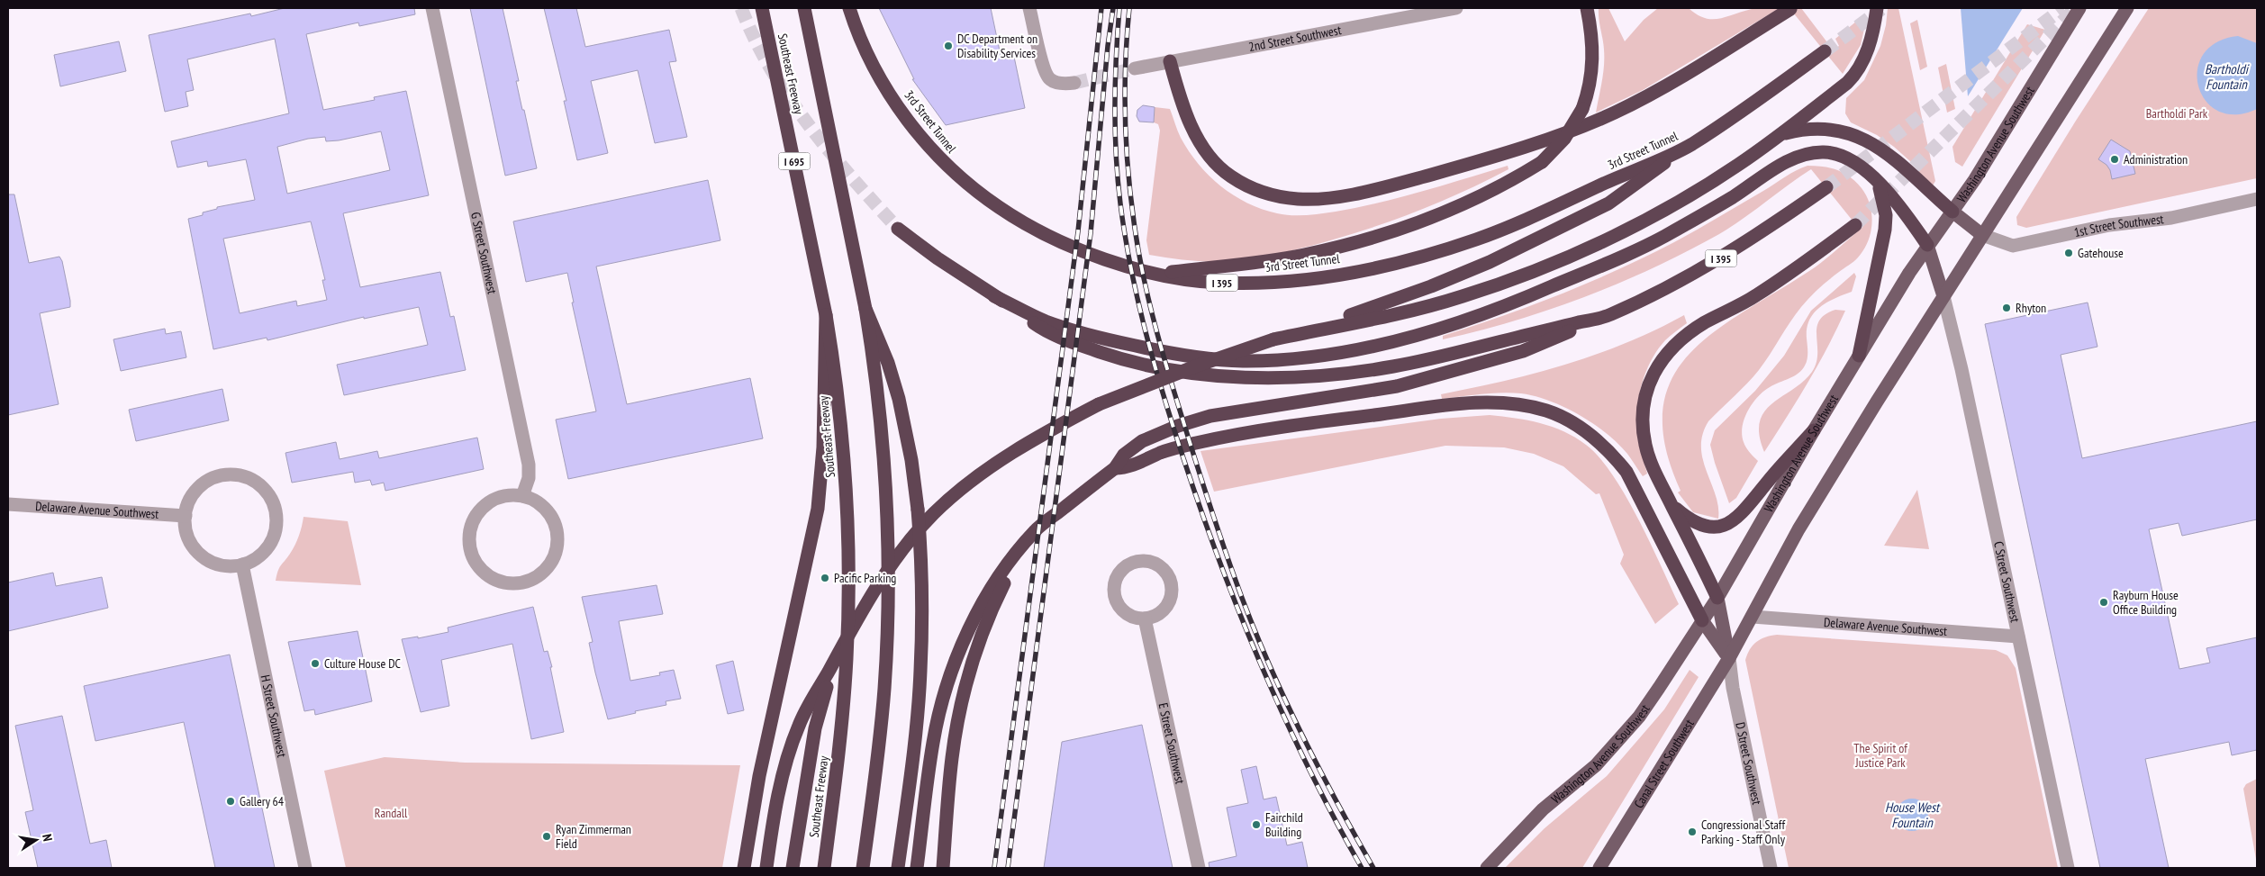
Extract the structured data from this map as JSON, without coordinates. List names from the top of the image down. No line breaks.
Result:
{"streets":{"highway":["Southeast Freeway","3rd Street Tunnel","I 695","I 395"],"main road":["Washington Avenue Southwest","Canal Street Southwest"],"street":["2nd Street Southwest","1st Street Southwest","G Street Southwest","Delaware Avenue Southwest","C Street Southwest","H Street Southwest","E Street Southwest","D Street Southwest"]},"crossings":[["Delaware Avenue Southwest","C Street Southwest"],["Delaware Avenue Southwest","H Street Southwest"],["Canal Street Southwest","D Street Southwest"]],"water":["Bartholdi Fountain","House West Fountain"],"parks":["Bartholdi Park","The Spirit of Justice Park","Randall"],"places":["DC Department on Disability Services","Administration","Gatehouse","Rhyton","Pacific Parking","Rayburn House Office Building","Culture House DC","Gallery 64","Fairchild Building","Congressional Staff Parking - Staff Only","Ryan Zimmerman Field"],"north":"right"}
